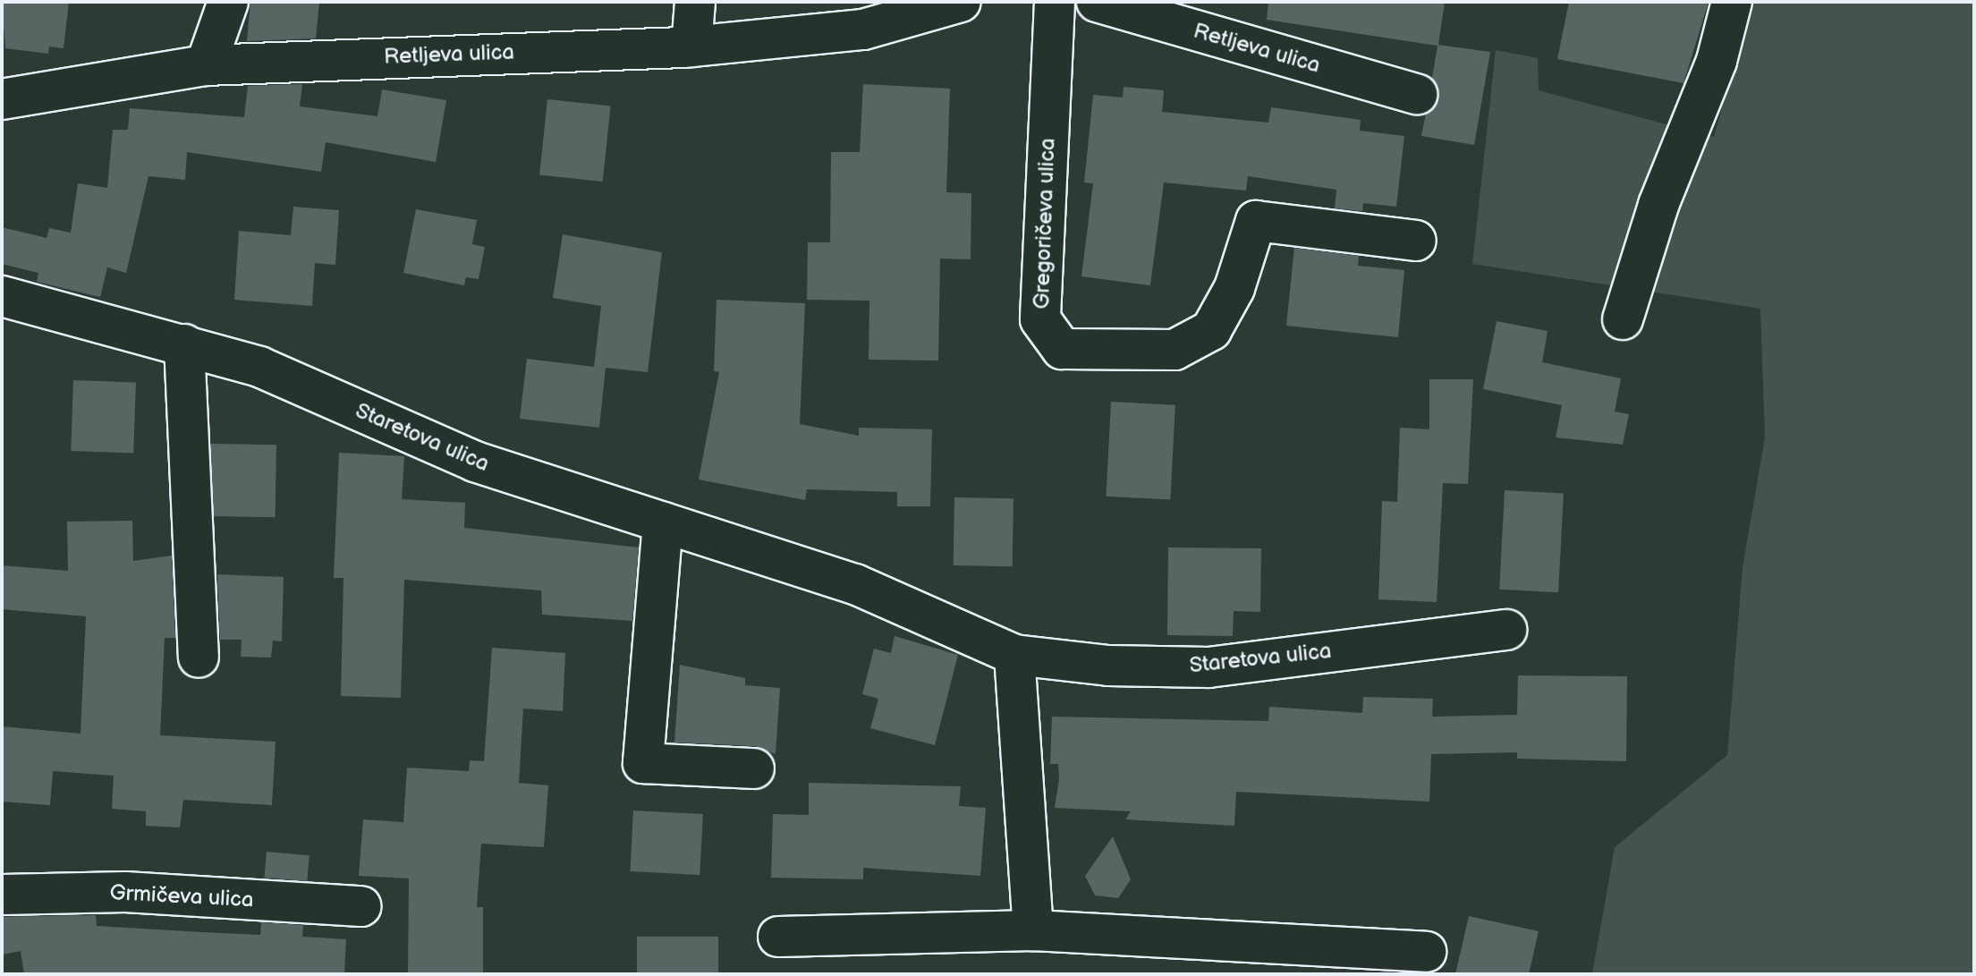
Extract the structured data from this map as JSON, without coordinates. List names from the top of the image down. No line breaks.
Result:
{"streets":{"street":["Retljeva ulica","Gregoričeva ulica","Staretova ulica","Grmičeva ulica"]}}
